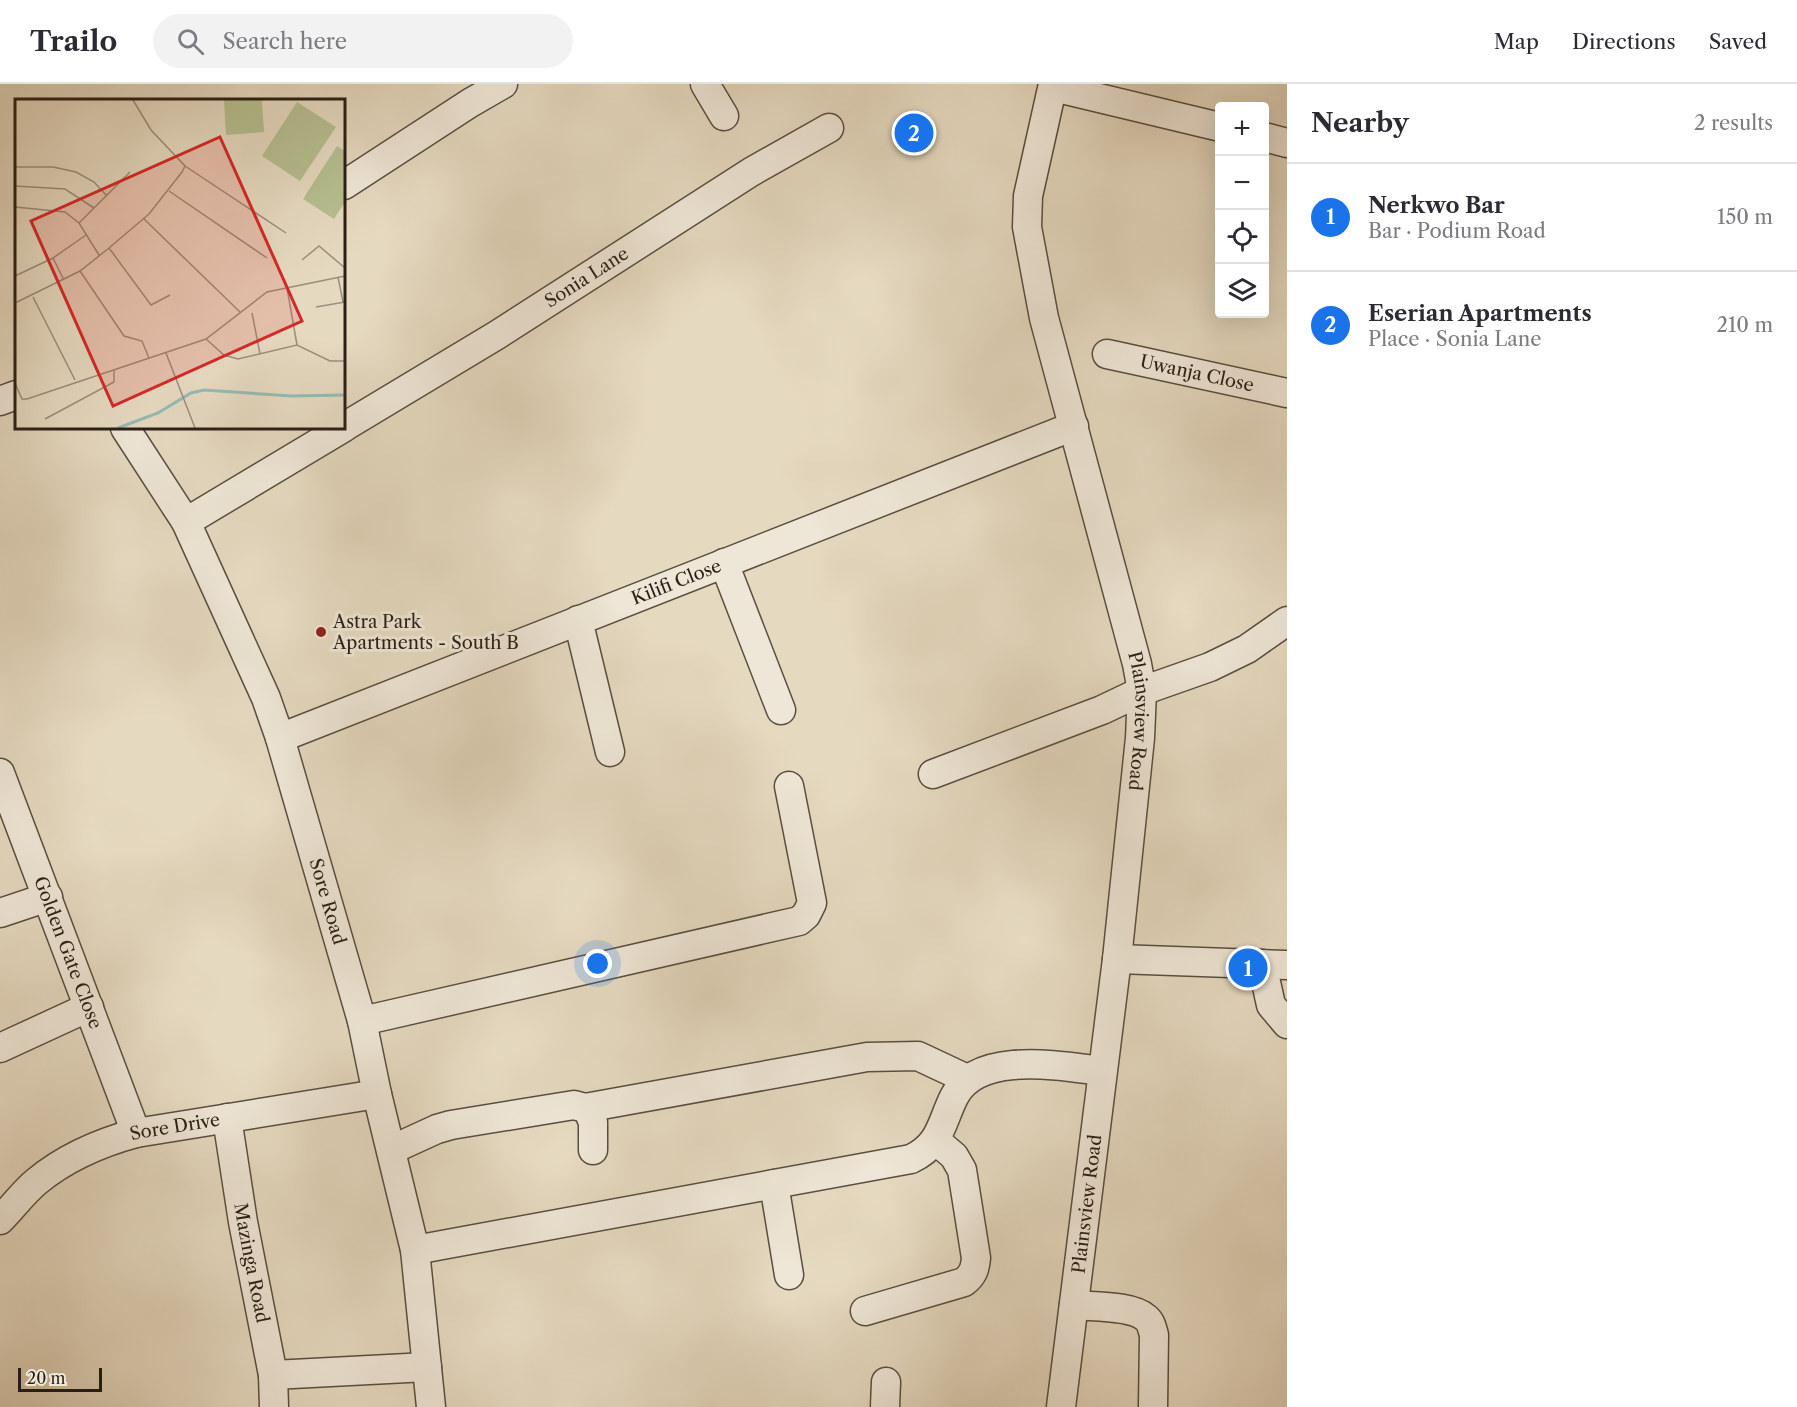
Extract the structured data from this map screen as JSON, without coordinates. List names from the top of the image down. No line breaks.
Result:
{"streets":{"street":["Sonia Lane","Uwanja Close","Kilifi Close","Plainsview Road","Sore Road","Golden Gate Close","Sore Drive","Mazinga Road"]},"crossings":[["Sonia Lane","Sore Road"],["Kilifi Close","Plainsview Road"],["Kilifi Close","Sore Road"],["Sore Road","Sore Drive"],["Golden Gate Close","Sore Drive"],["Sore Drive","Mazinga Road"]],"places":["Astra Park Apartments - South B"],"scale_bar":"20 m","page":{"header":"Trailo","search":"Search here","nav":["Map","Directions","Saved"],"heading":["Nearby","2 results"],"map_buttons":["+","−"],"pins":["2","1"],"list":[{"mark":"1","name":"Nerkwo Bar","note":"Bar · Podium Road","value":"150 m"},{"mark":"2","name":"Eserian Apartments","note":"Place · Sonia Lane","value":"210 m"}],"scale":"20 m"}}
